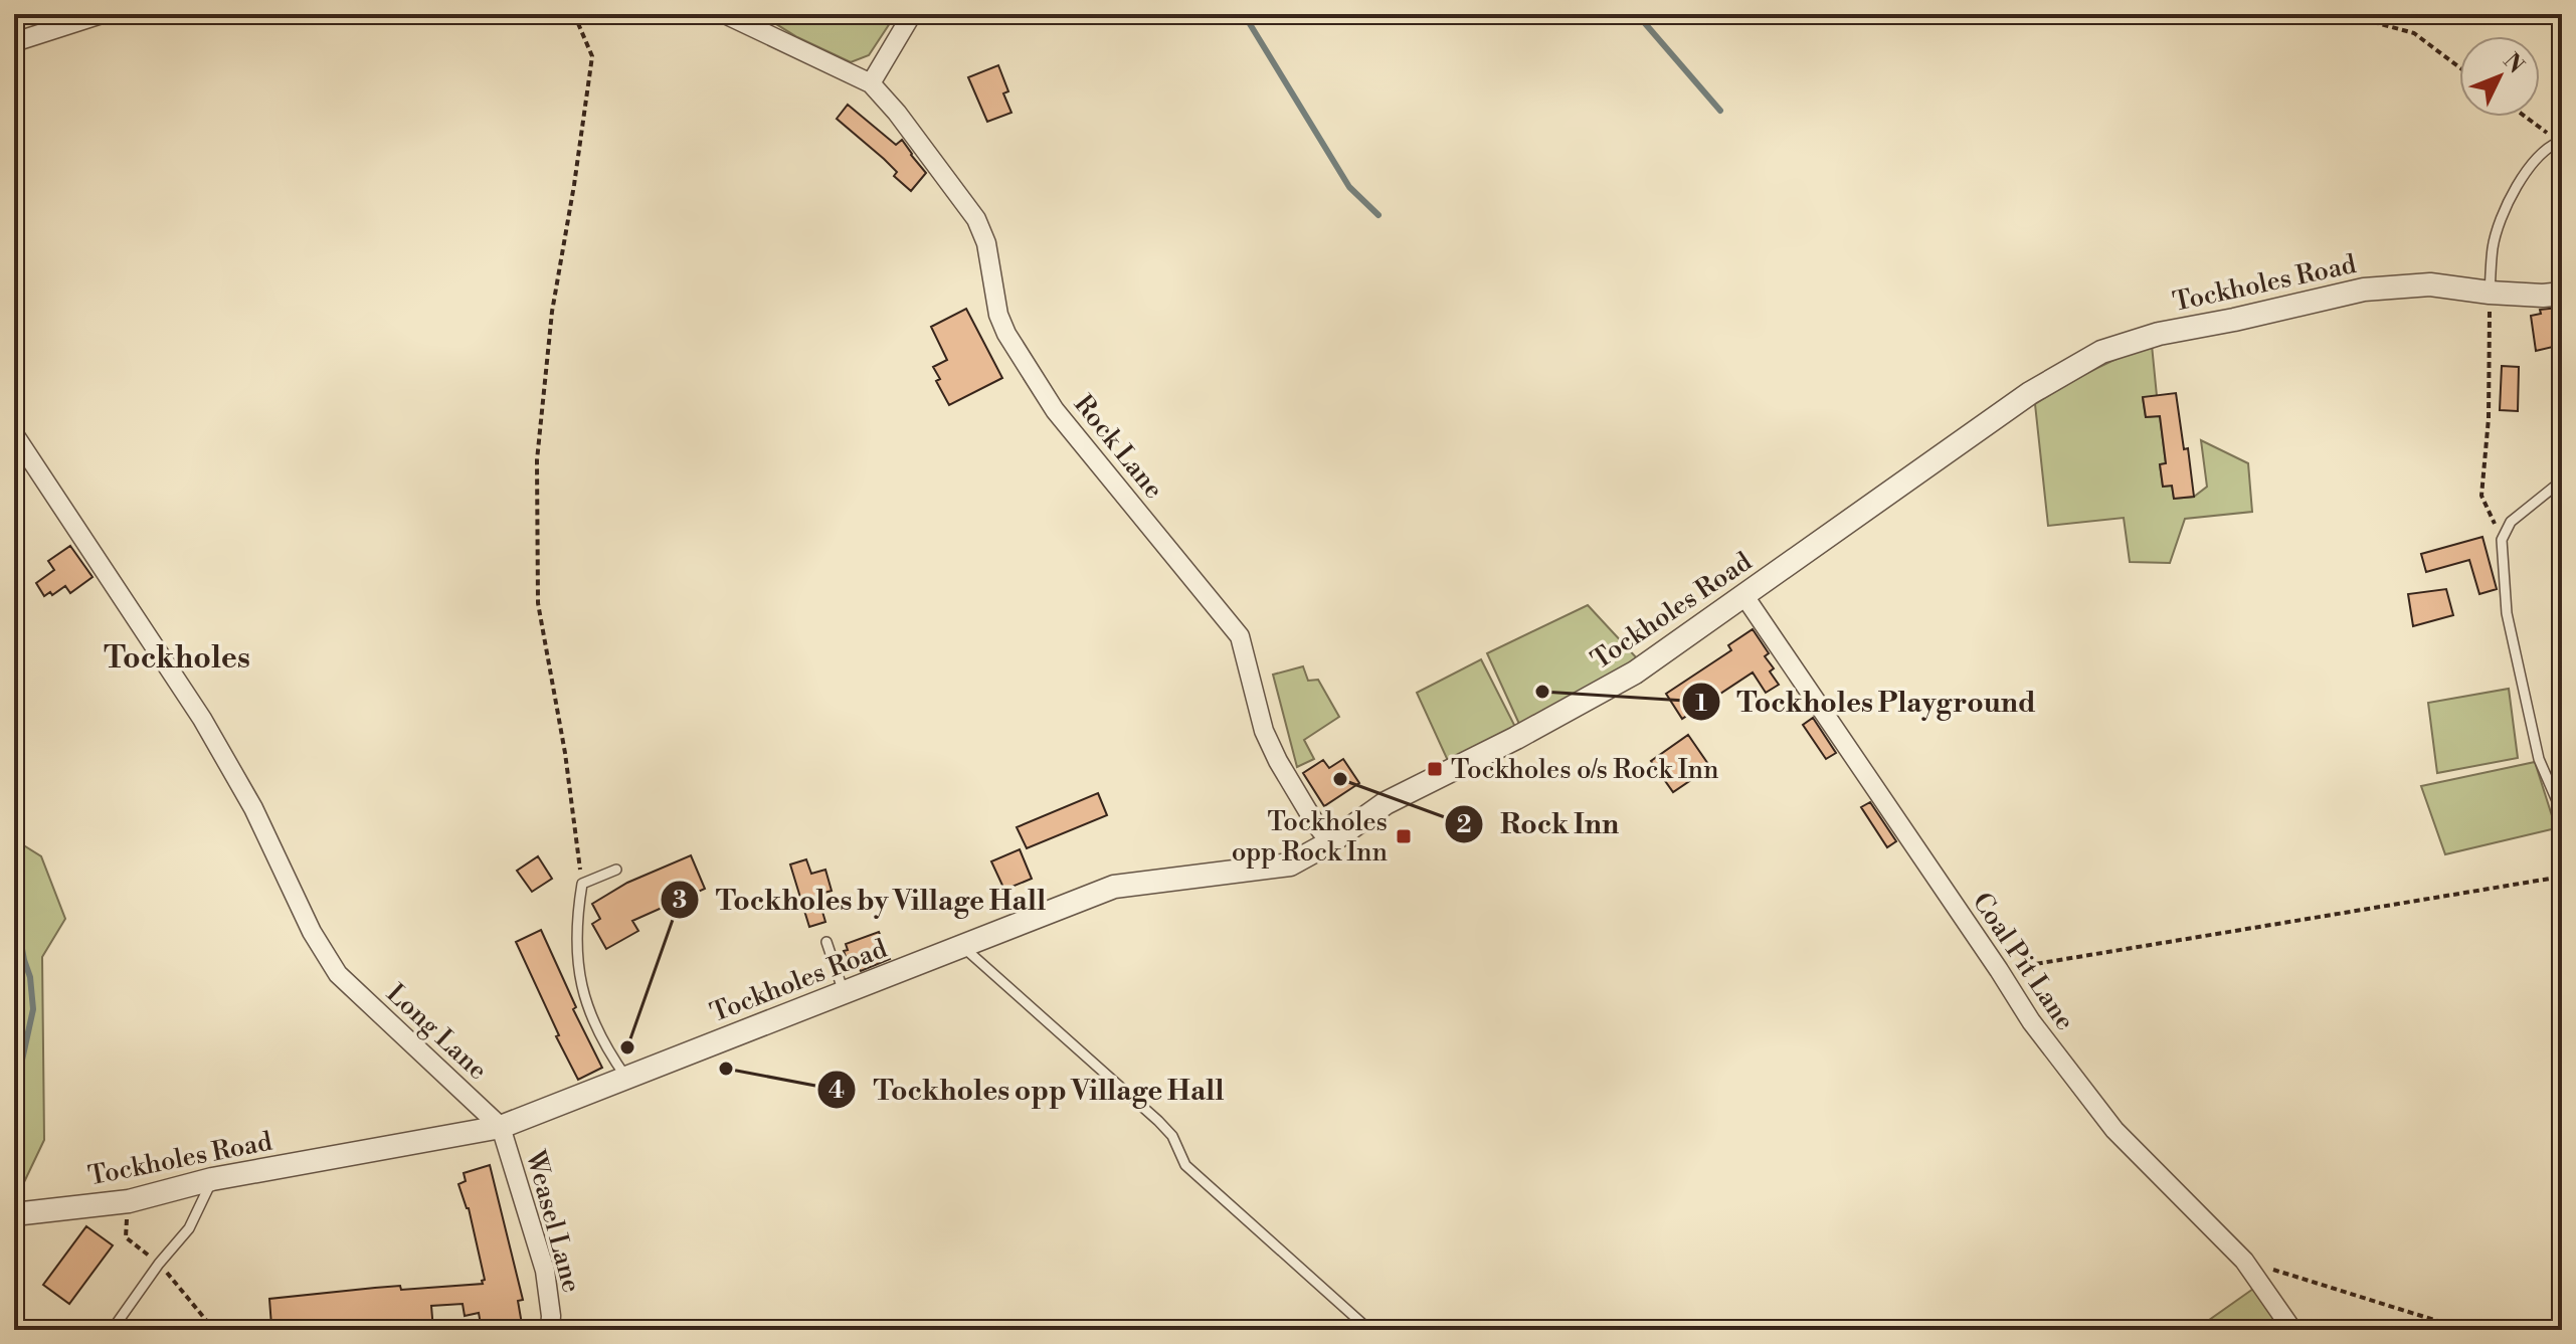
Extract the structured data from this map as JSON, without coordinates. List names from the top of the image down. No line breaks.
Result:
{"streets":{"street":["Tockholes Road","Rock Lane","Coal Pit Lane","Long Lane","Weasel Lane"]},"crossings":[["Tockholes Road","Rock Lane"],["Tockholes Road","Coal Pit Lane"],["Tockholes Road","Long Lane"],["Tockholes Road","Weasel Lane"],["Long Lane","Weasel Lane"]],"districts":["Tockholes"],"places":{"other":["Tockholes Playground","Rock Inn","Tockholes by Village Hall","Tockholes opp Village Hall"],"transit":["Tockholes o/s Rock Inn","Tockholes opp Rock Inn"]},"north":"top right"}
